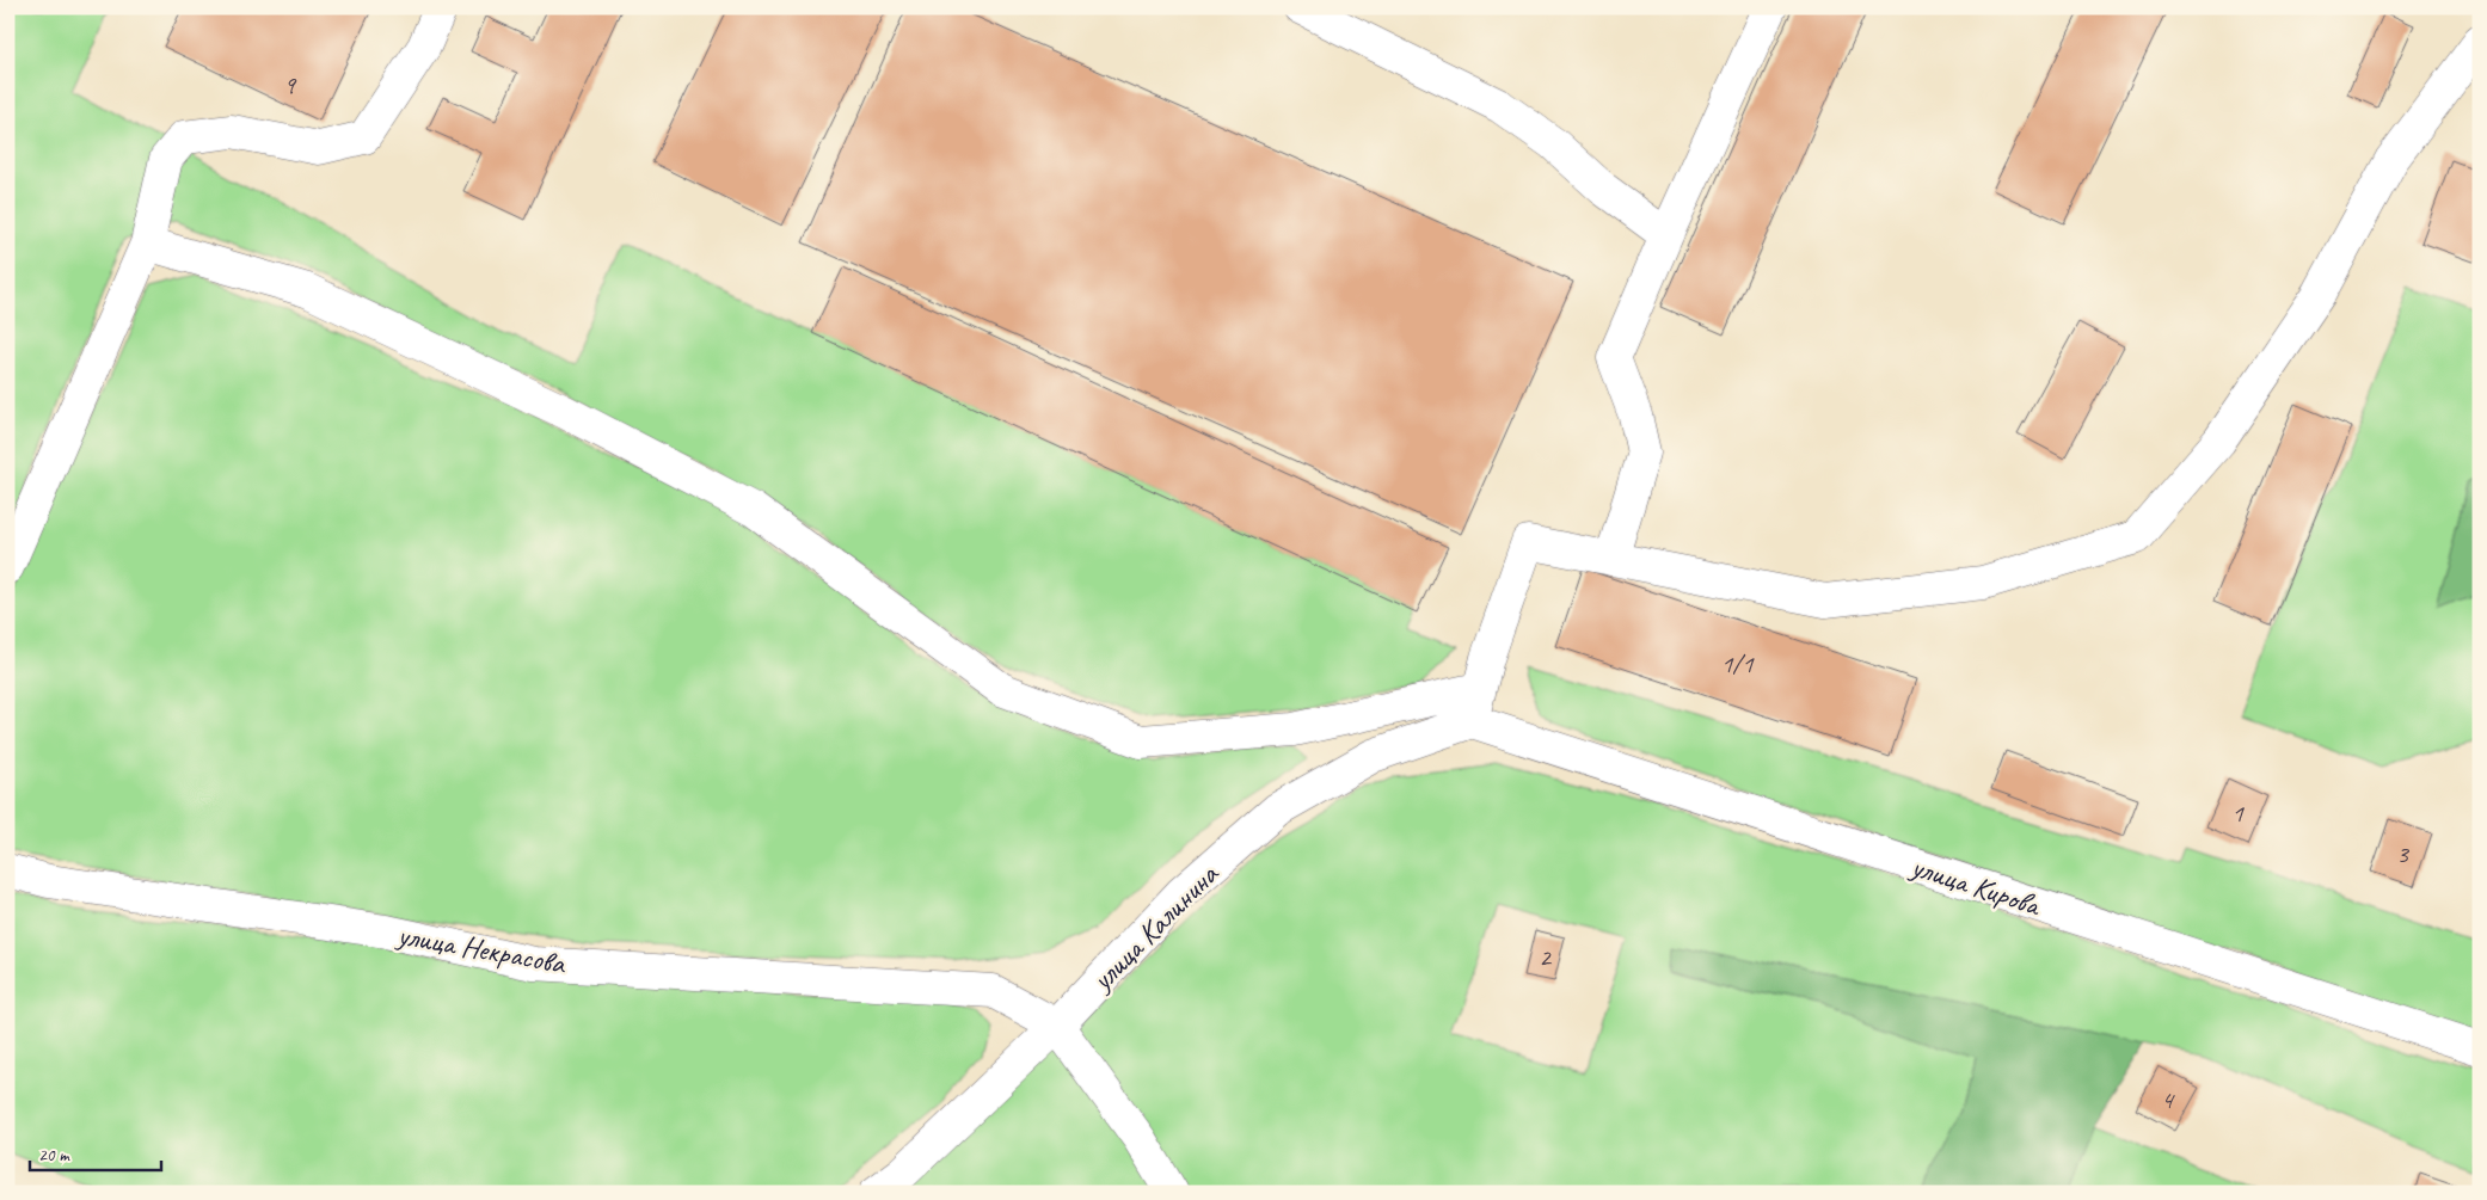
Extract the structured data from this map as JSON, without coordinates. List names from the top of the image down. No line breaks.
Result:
{"streets":{"street":["улица Кирова","улица Калинина","улица Некрасова"]},"crossings":[["улица Кирова","улица Калинина"],["улица Калинина","улица Некрасова"]],"house_numbers":["9","1/1","1","3","2","4"],"scale_bar":"20 m"}
